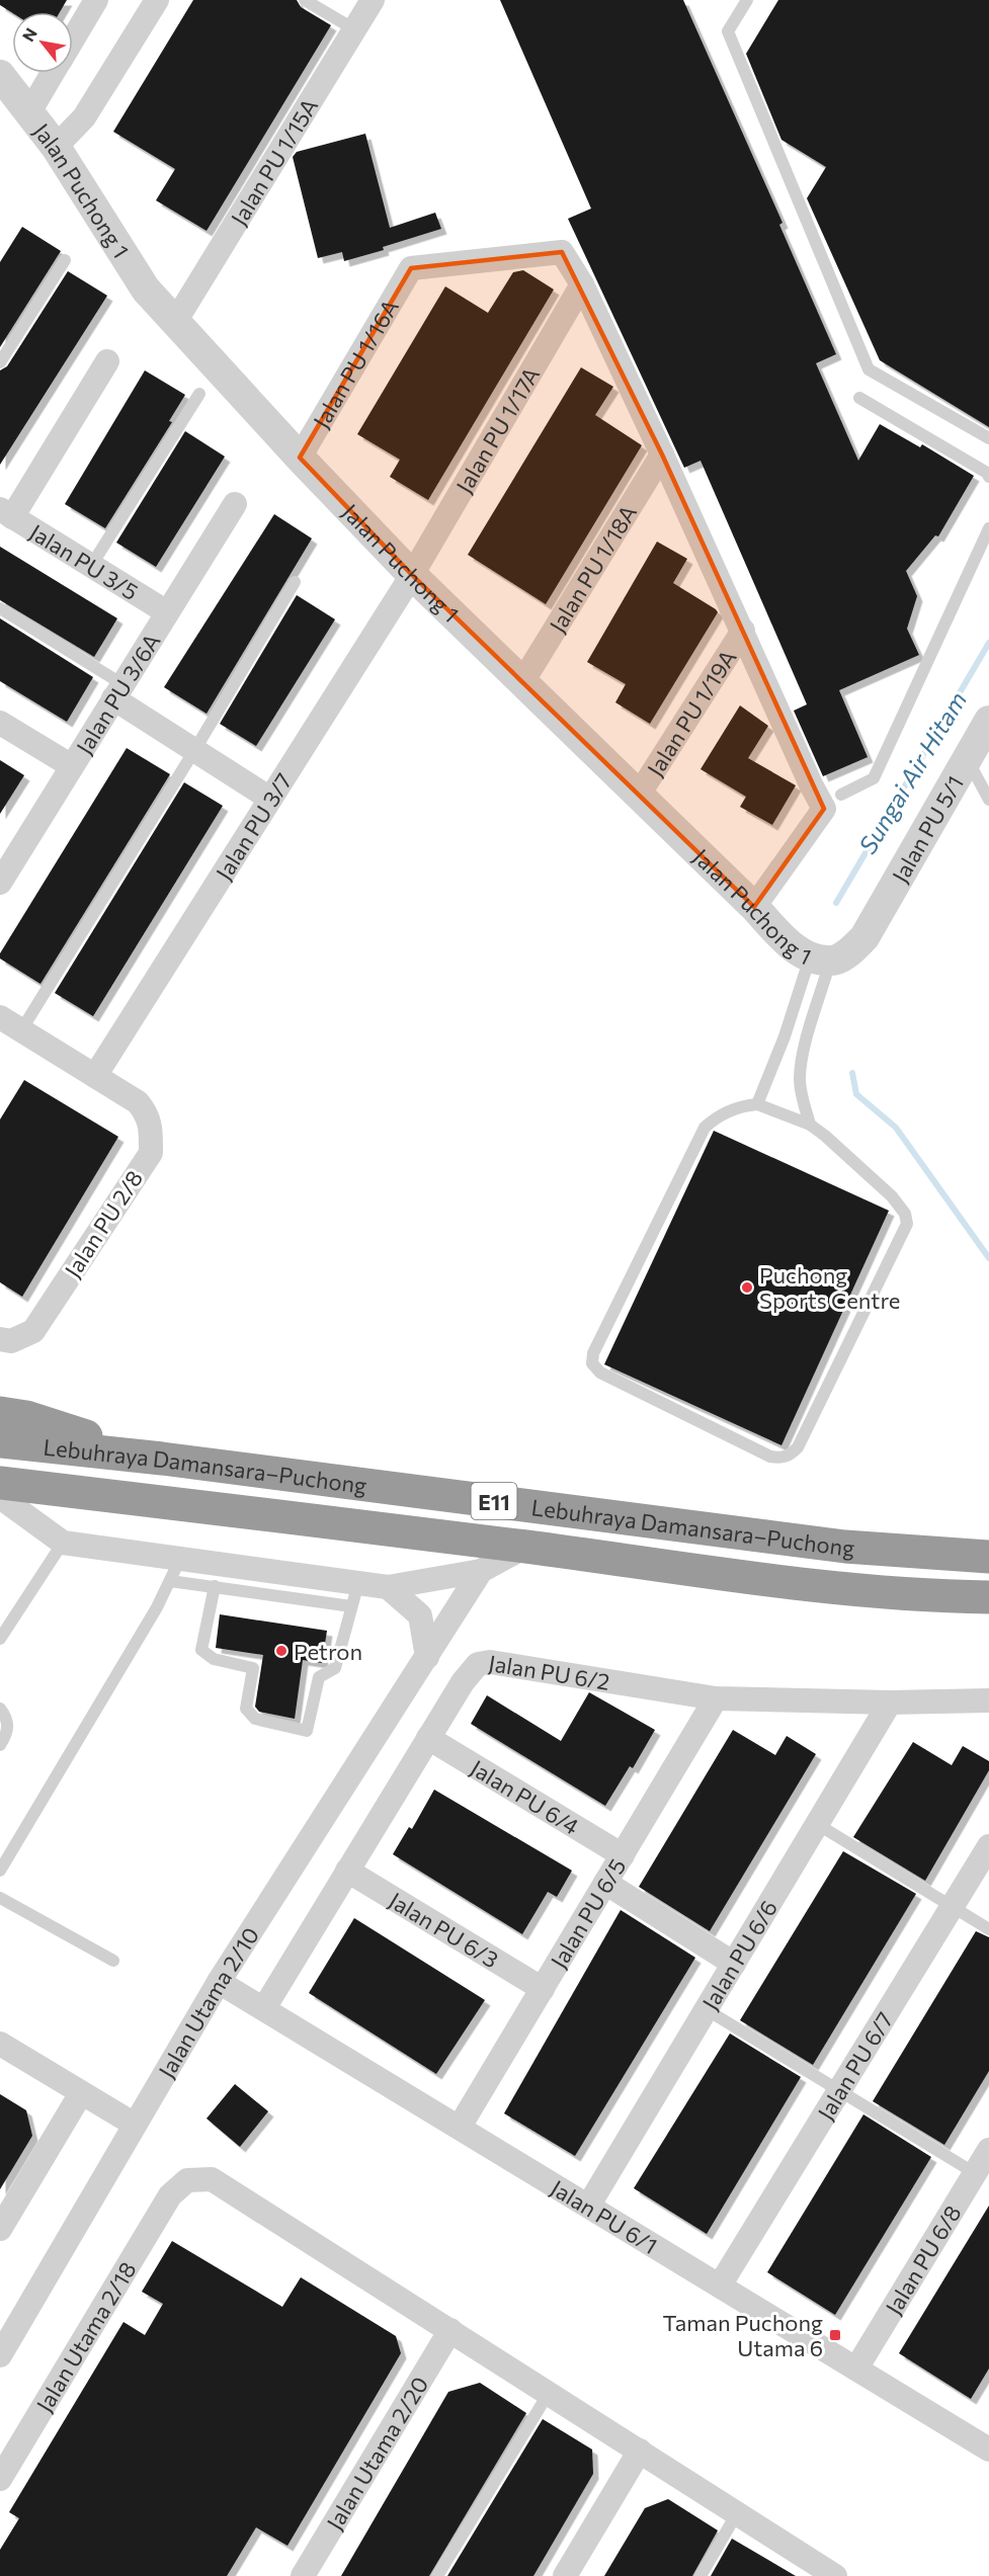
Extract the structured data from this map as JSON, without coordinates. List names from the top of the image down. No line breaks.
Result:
{"streets":{"highway":["Lebuhraya Damansara–Puchong","E11"],"street":["Jalan PU 1/15A","Jalan Puchong 1","Jalan PU 1/16A","Jalan PU 1/17A","Jalan PU 3/5","Jalan PU 1/18A","Jalan PU 3/6A","Jalan PU 1/19A","Jalan PU 3/7","Jalan PU 5/1","Jalan PU 2/8","Jalan PU 6/2","Jalan PU 6/4","Jalan PU 6/5","Jalan PU 6/3","Jalan PU 6/6","Jalan Utama 2/10","Jalan PU 6/7","Jalan PU 6/1","Jalan PU 6/8","Jalan Utama 2/18","Jalan Utama 2/20"]},"crossings":[["Jalan PU 1/15A","Jalan Puchong 1"],["Jalan Puchong 1","Jalan PU 1/16A"],["Jalan Puchong 1","Jalan PU 1/17A"],["Jalan Puchong 1","Jalan PU 1/18A"],["Jalan Puchong 1","Jalan PU 1/19A"],["Jalan Puchong 1","Jalan PU 3/7"],["Jalan Puchong 1","Jalan PU 5/1"],["Jalan PU 1/16A","Jalan PU 1/17A"],["Jalan PU 1/17A","Jalan PU 3/7"],["Jalan PU 3/5","Jalan PU 3/6A"],["Jalan PU 3/7","Jalan PU 2/8"],["Lebuhraya Damansara–Puchong","Jalan Utama 2/10"],["Jalan PU 6/2","Jalan PU 6/4"],["Jalan PU 6/2","Jalan PU 6/5"],["Jalan PU 6/2","Jalan PU 6/3"],["Jalan PU 6/2","Jalan PU 6/6"],["Jalan PU 6/2","Jalan PU 6/1"],["Jalan PU 6/4","Jalan PU 6/5"],["Jalan PU 6/5","Jalan PU 6/3"],["Jalan PU 6/5","Jalan PU 6/1"],["Jalan PU 6/6","Jalan PU 6/1"],["Jalan Utama 2/10","Jalan PU 6/1"],["Jalan PU 6/7","Jalan PU 6/1"],["Jalan PU 6/1","Jalan PU 6/8"],["Jalan Utama 2/18","Jalan Utama 2/20"]],"water":["Sungai Air Hitam"],"places":{"other":["Puchong Sports Centre","Petron"],"transit":["Taman Puchong Utama 6"]},"north":"top left"}
